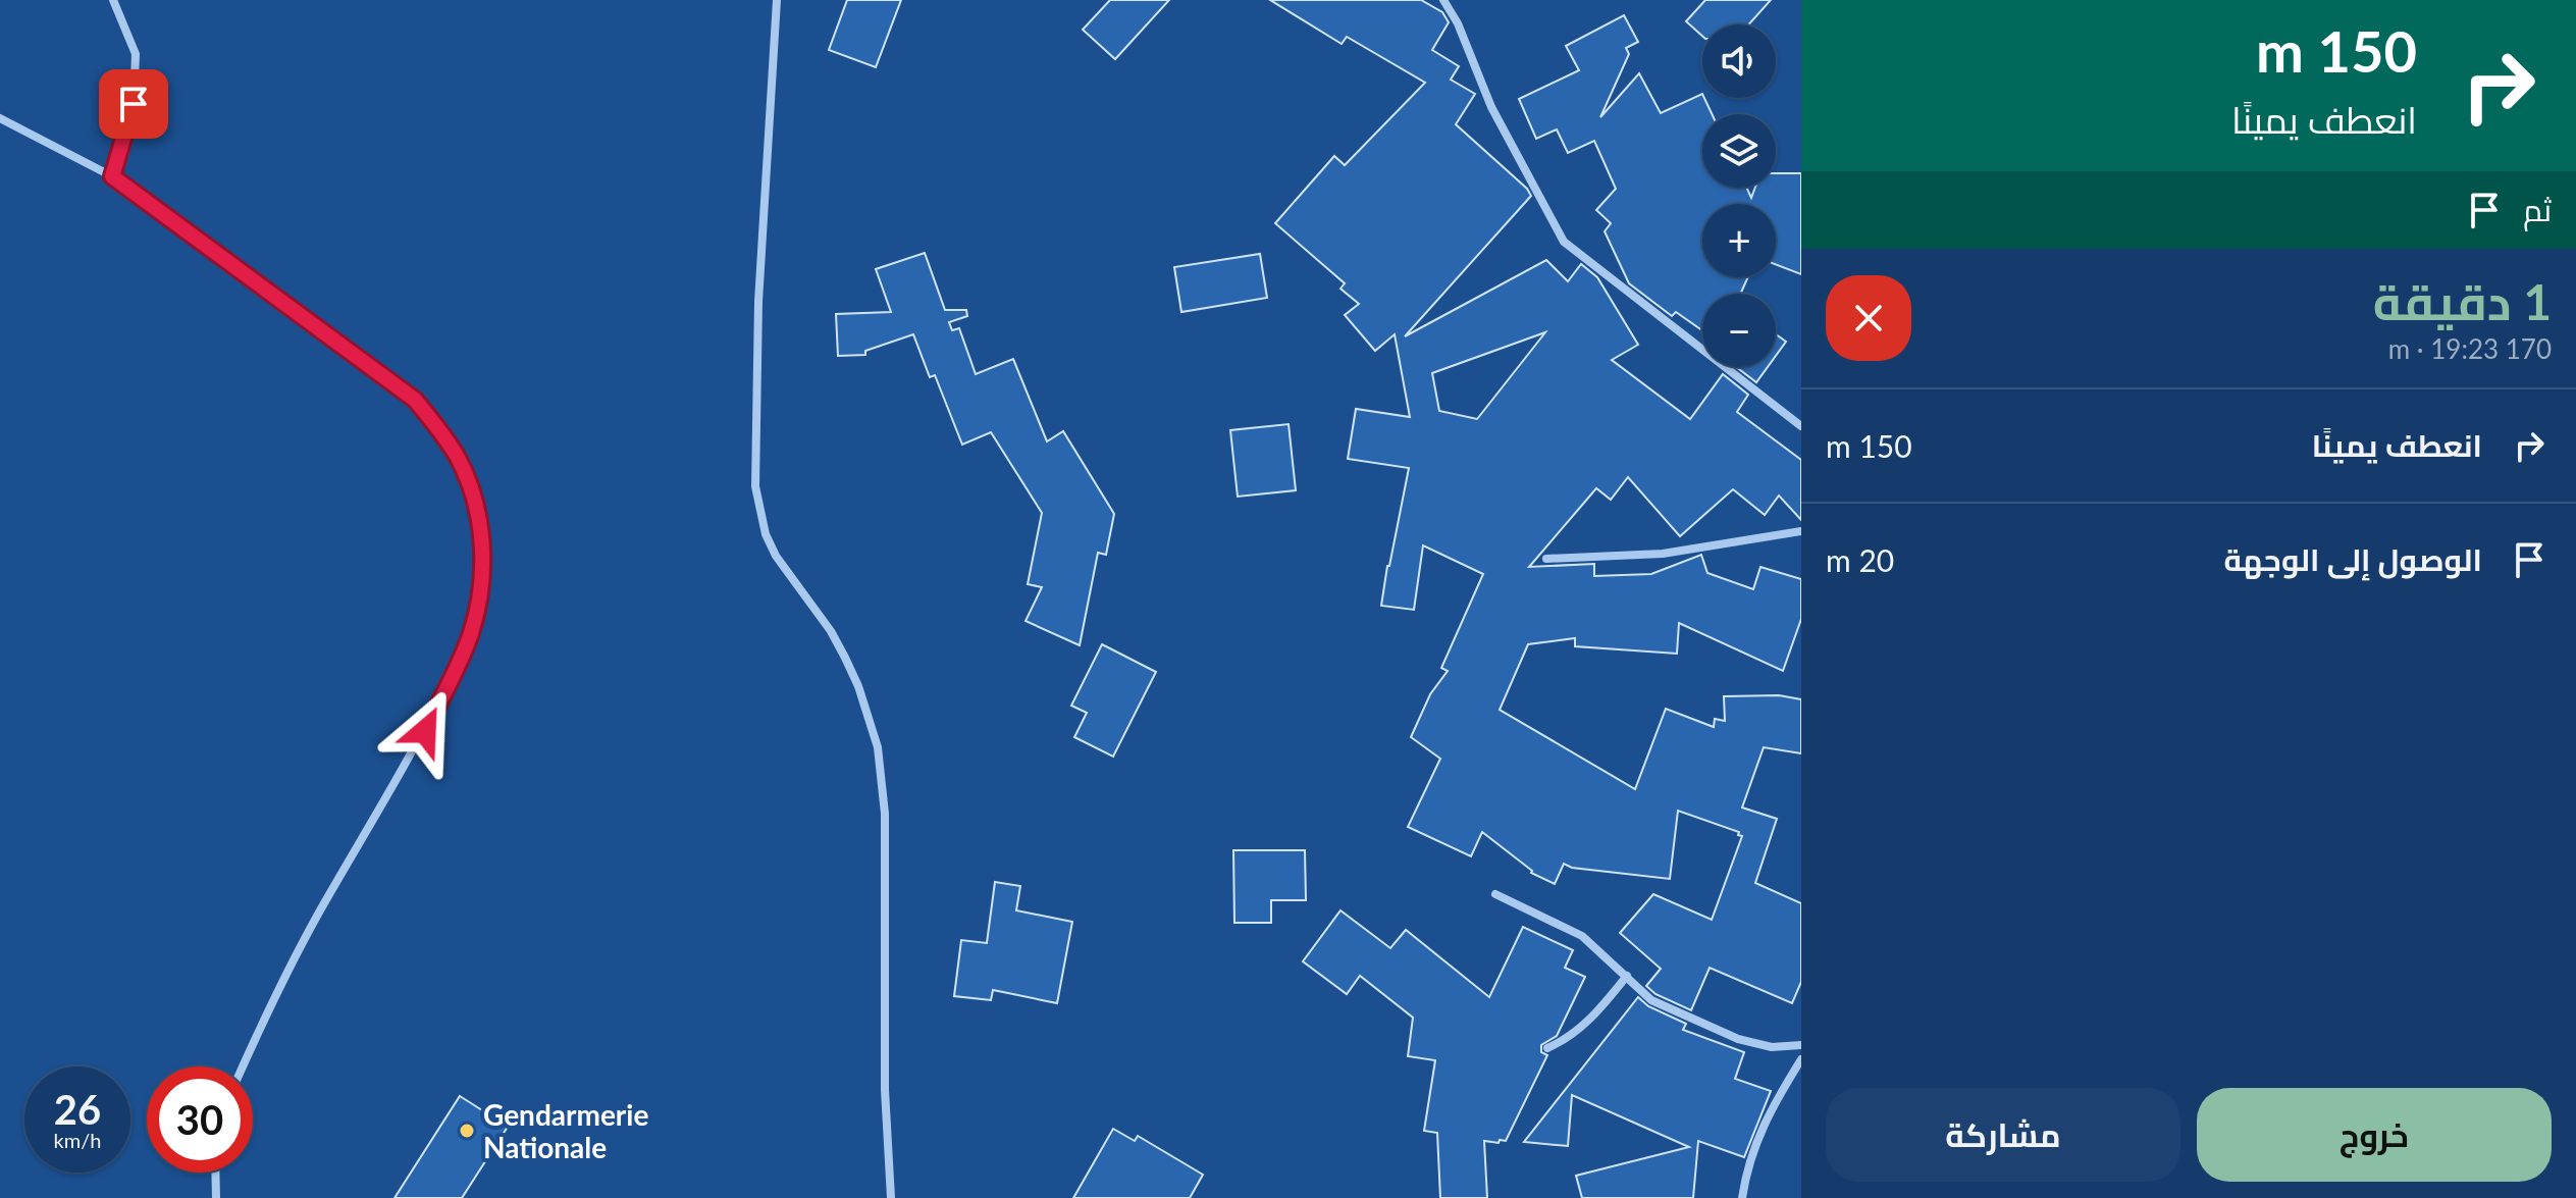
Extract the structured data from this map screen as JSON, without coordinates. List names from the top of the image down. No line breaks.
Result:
{"places":["Gendarmerie Nationale"],"page":{"turn":["150 m","انعطف يمينًا"],"map_buttons":["+","−"],"then":"ثم","heading":["1 دقيقة","170 m · 19:23"],"list":[{"name":"انعطف يمينًا","value":"150 m"},{"name":"الوصول إلى الوجهة","value":"20 m"}],"speed":"26 km/h","limit":"30","buttons":["خروج","مشاركة"]}}
